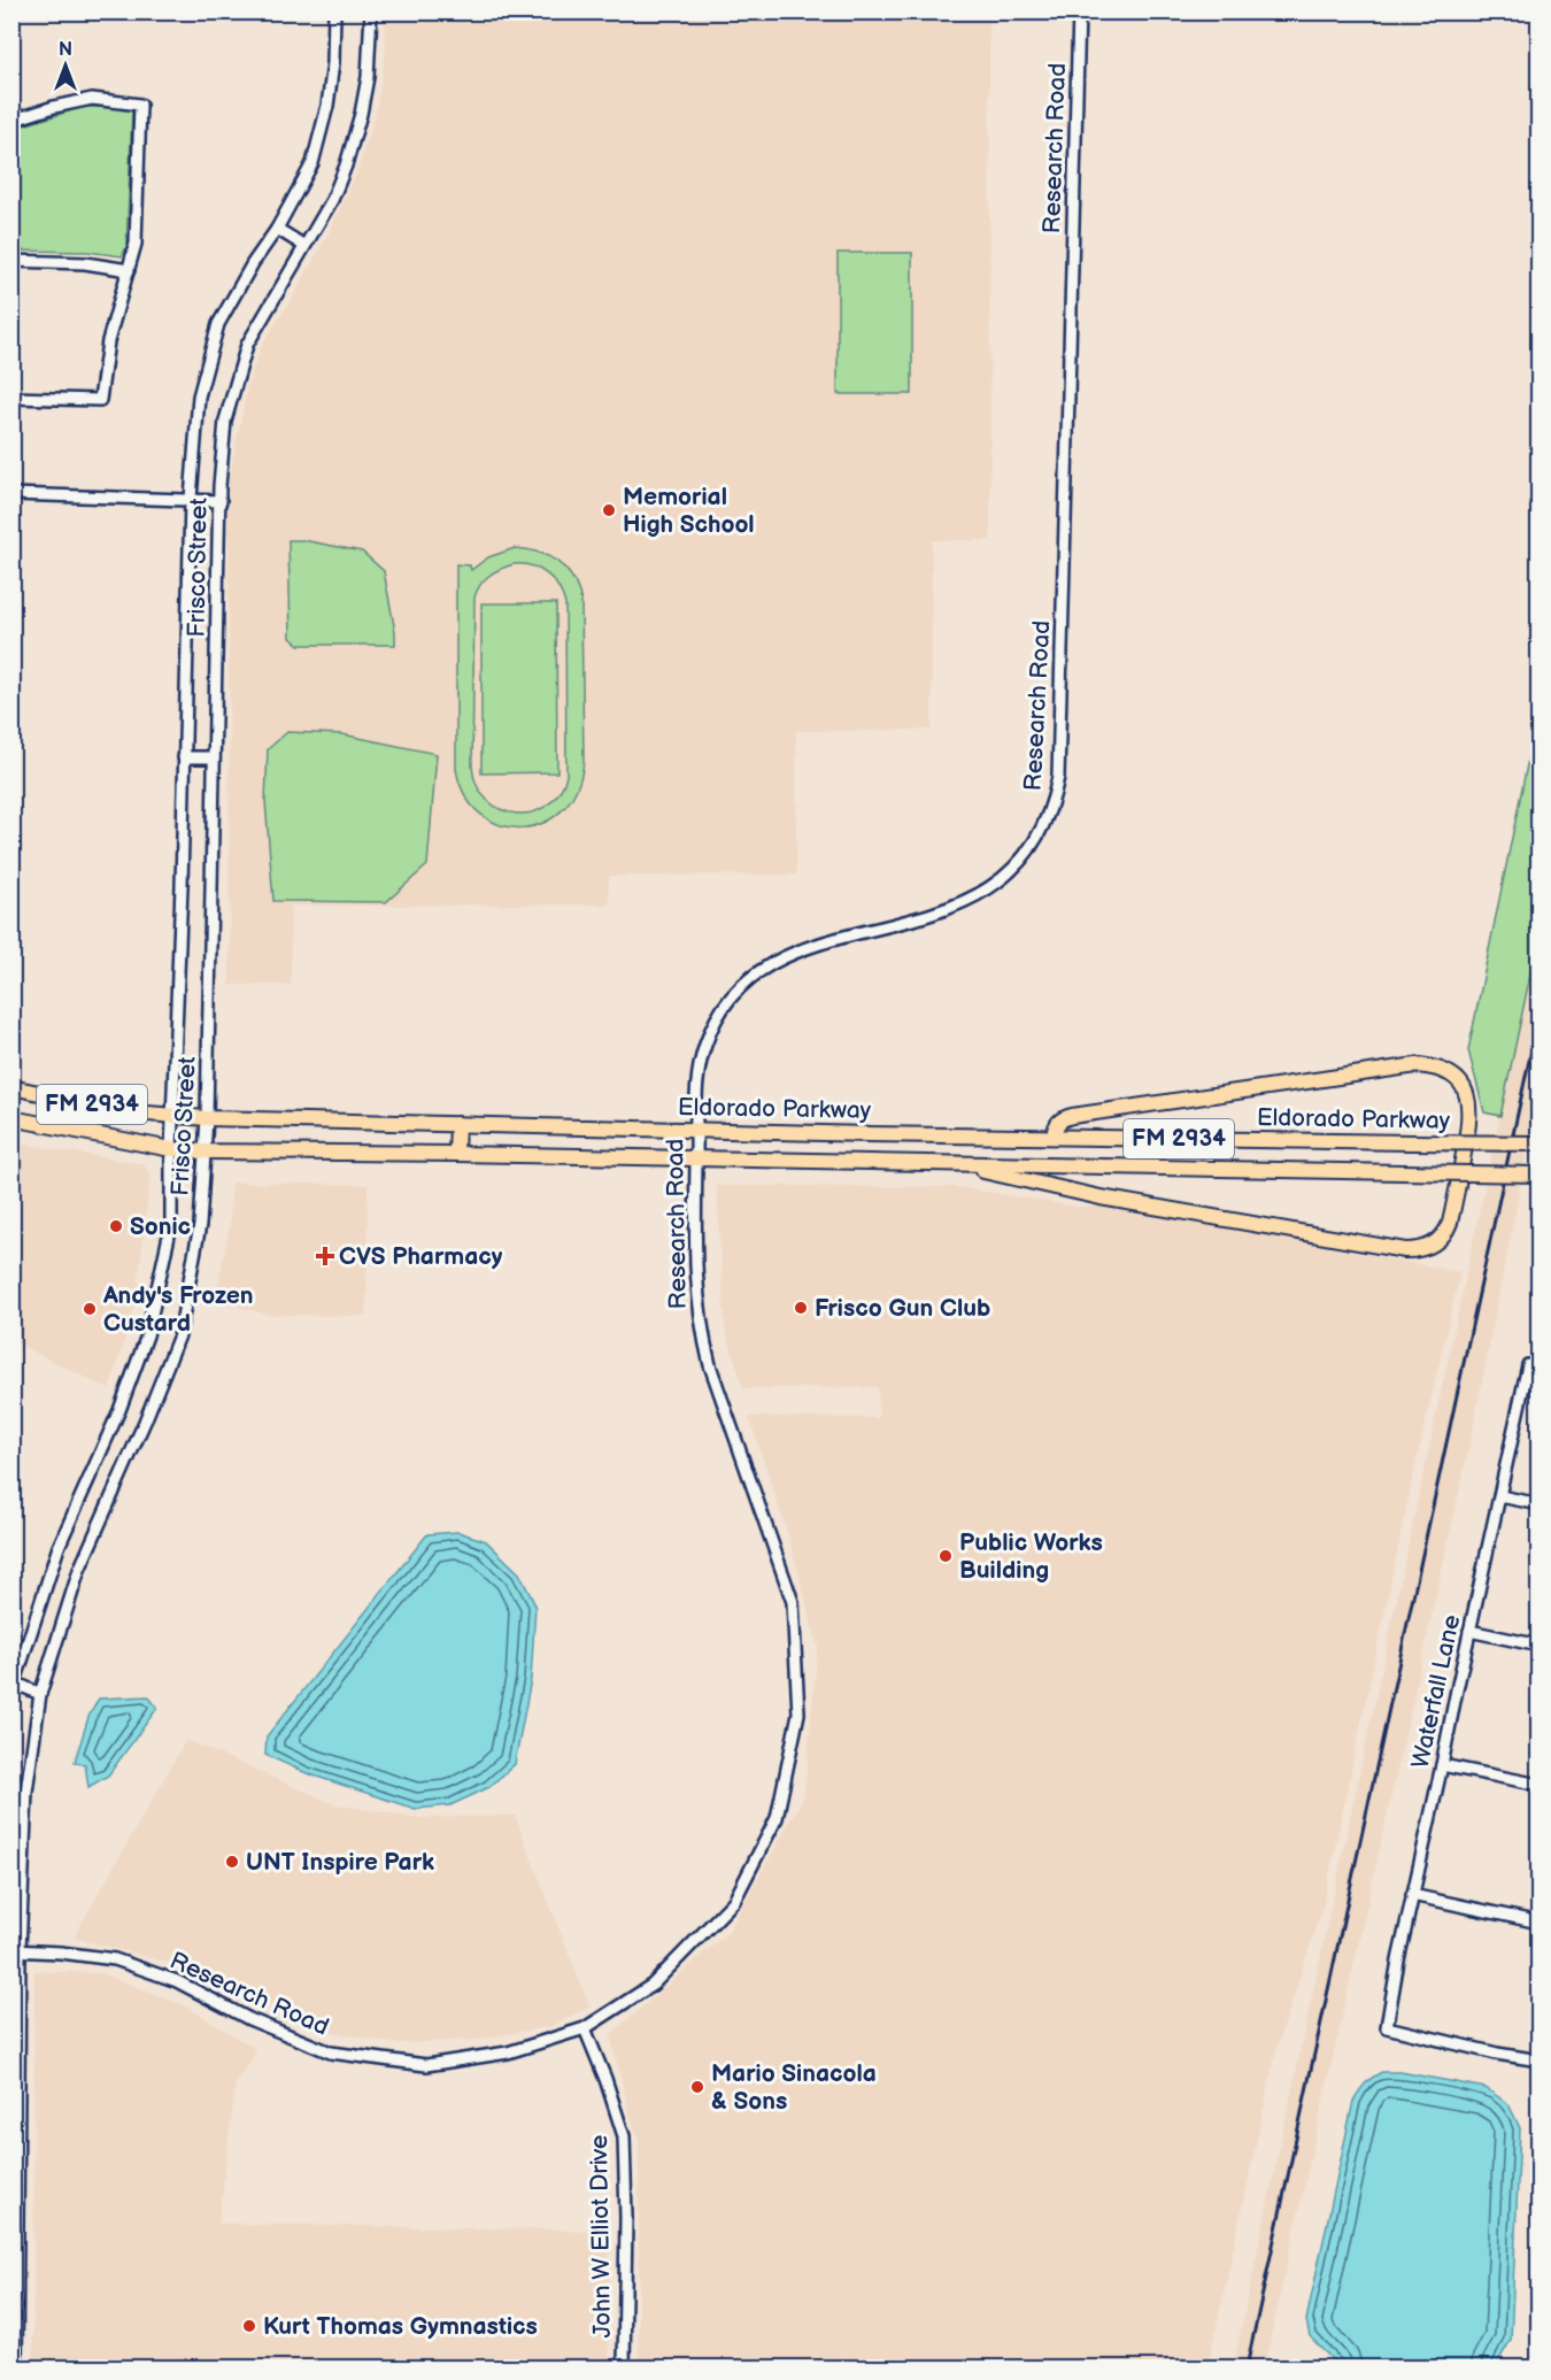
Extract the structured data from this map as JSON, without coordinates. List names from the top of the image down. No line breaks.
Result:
{"streets":{"main road":["FM 2934","Eldorado Parkway"],"street":["Research Road","Frisco Street","Waterfall Lane","John W Elliot Drive"]},"crossings":[["Research Road","Frisco Street"],["Research Road","Eldorado Parkway"],["Research Road","John W Elliot Drive"],["Frisco Street","Eldorado Parkway"]],"places":{"other":["Memorial High School","Sonic","Frisco Gun Club","Andy's Frozen Custard","Public Works Building","UNT Inspire Park","Mario Sinacola & Sons","Kurt Thomas Gymnastics"],"health":["CVS Pharmacy"]},"north":"top"}
